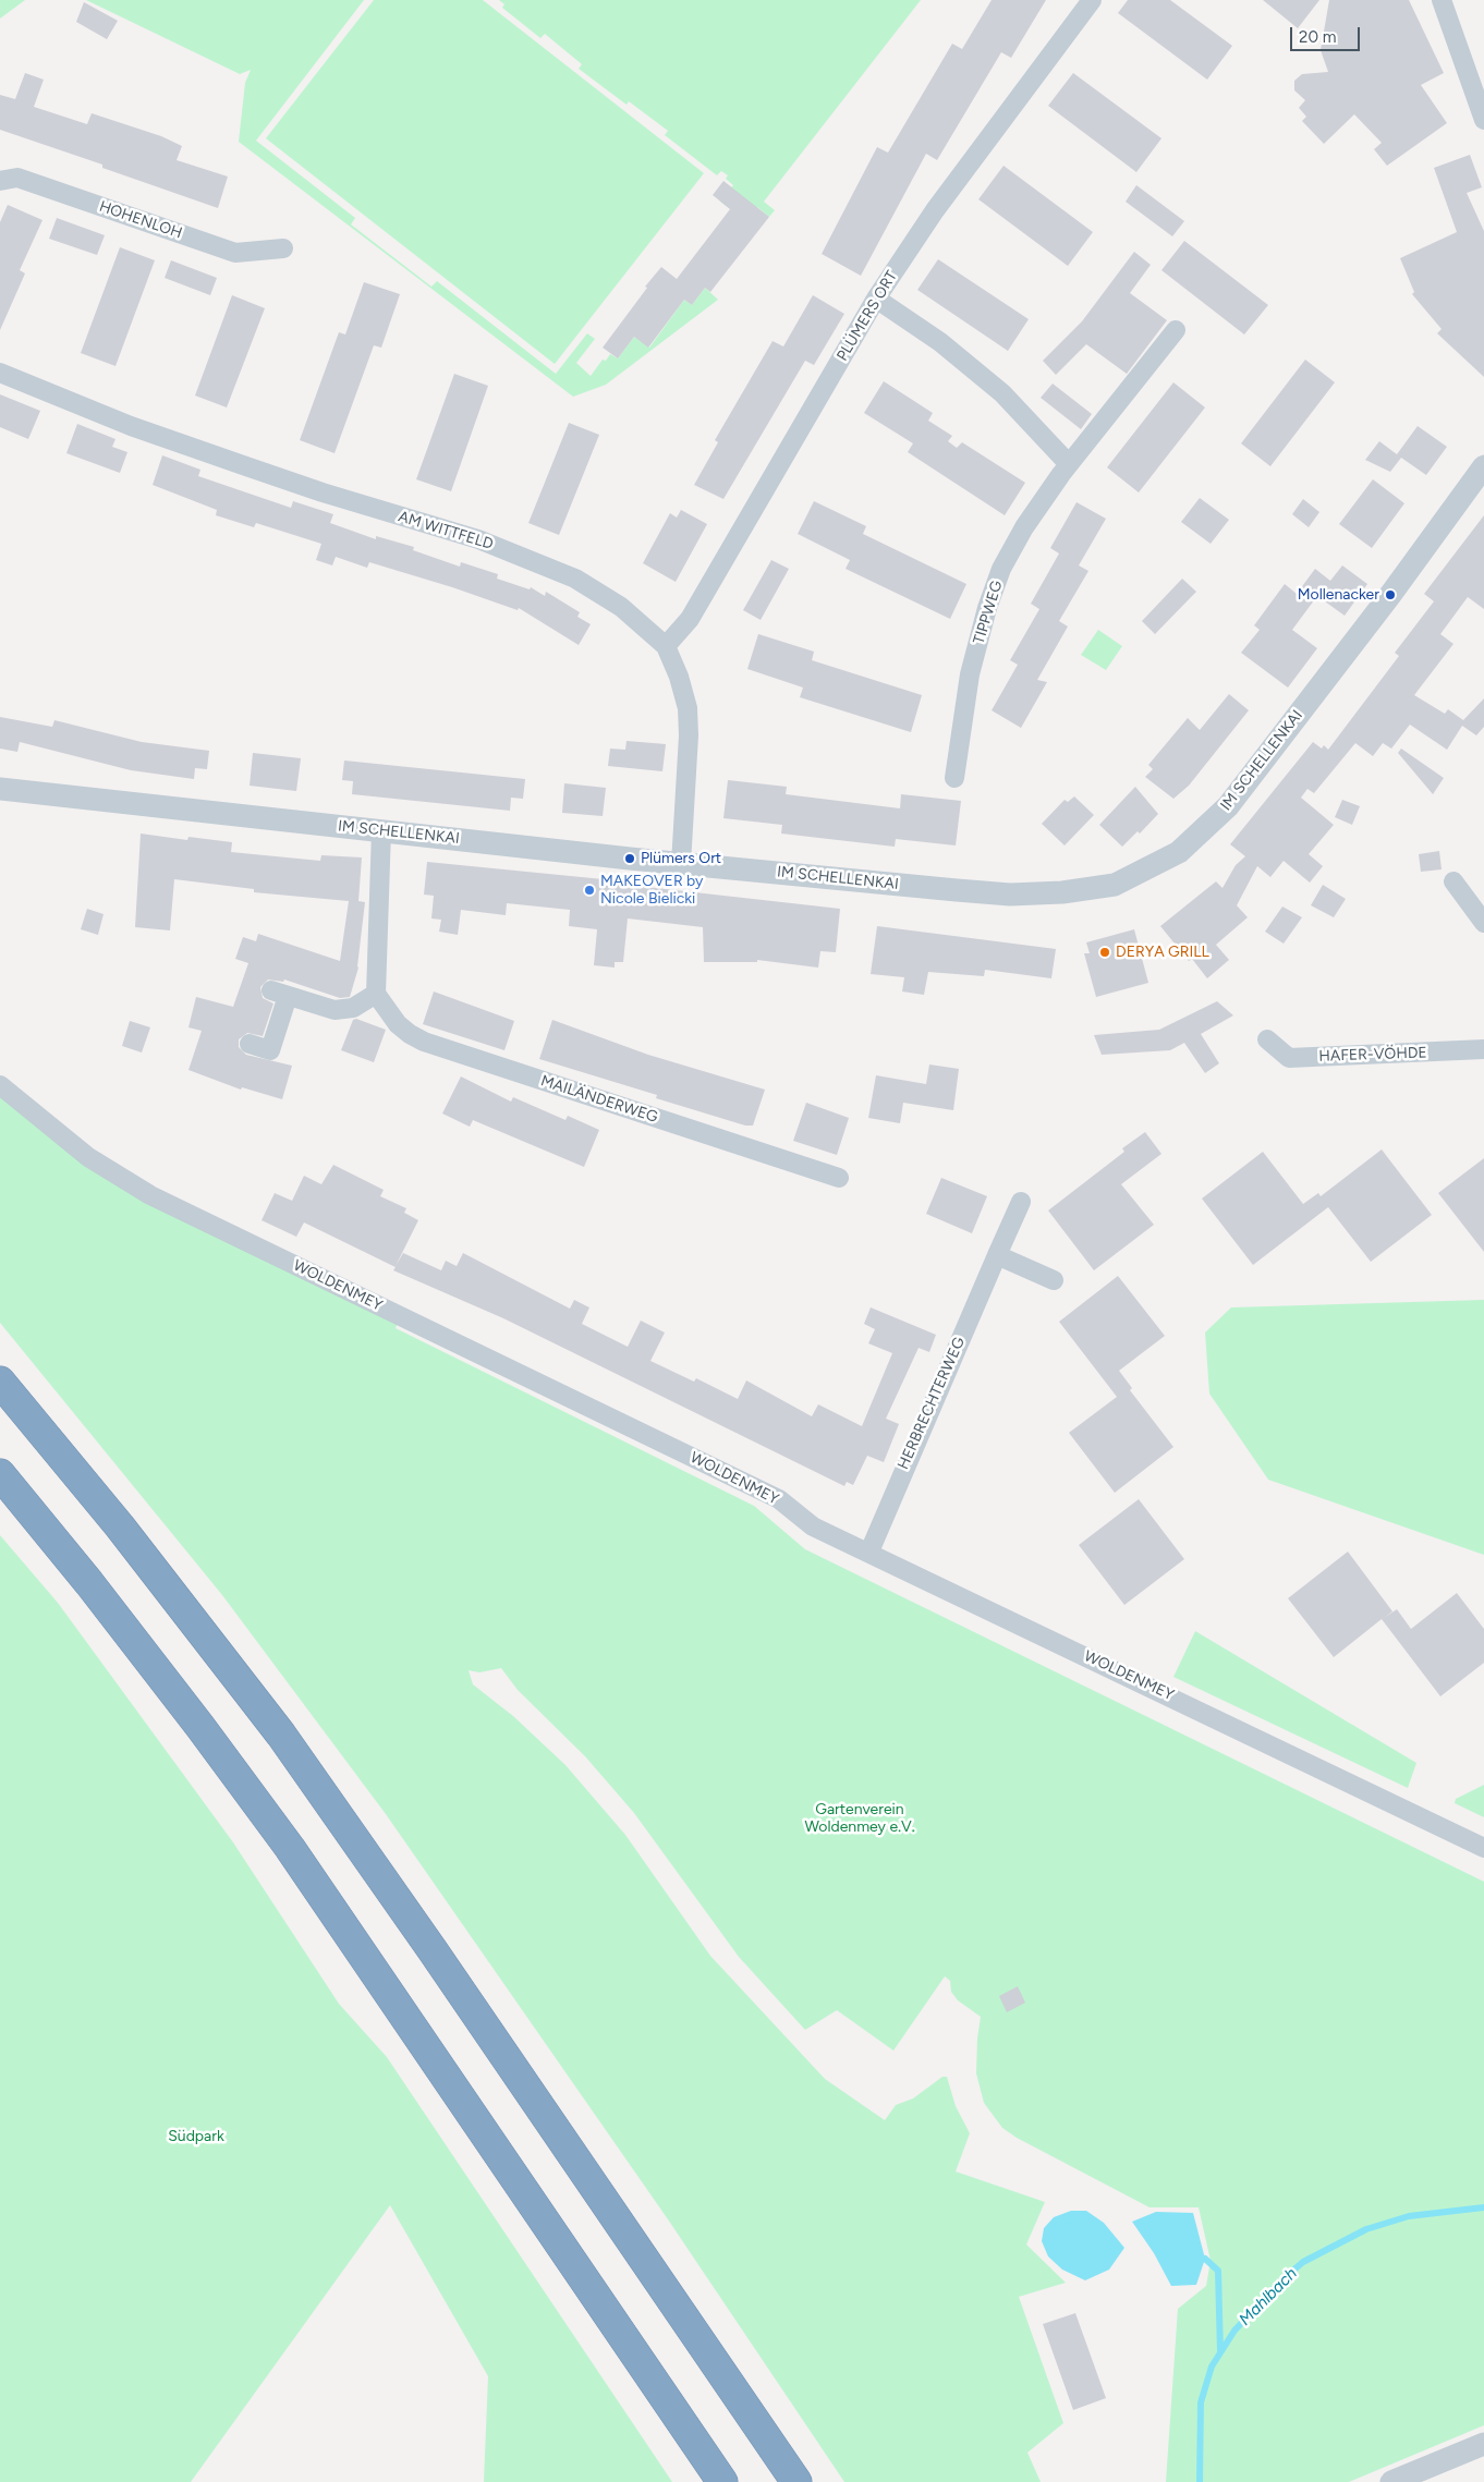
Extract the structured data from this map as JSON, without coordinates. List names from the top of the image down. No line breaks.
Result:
{"streets":{"street":["HOHENLOH","PLÜMERS ORT","AM WITTFELD","TIPPWEG","IM SCHELLENKAI","HAFER-VÖHDE","MAILÄNDERWEG","WOLDENMEY","HERBRECHTERWEG"]},"crossings":[["PLÜMERS ORT","AM WITTFELD"],["AM WITTFELD","IM SCHELLENKAI"],["WOLDENMEY","HERBRECHTERWEG"]],"water":["Mahlbach"],"parks":["Gartenverein Woldenmey e.V.","Südpark"],"places":["Mollenacker","Plümers Ort","MAKEOVER by Nicole Bielicki","DERYA GRILL"],"scale_bar":"20 m"}
